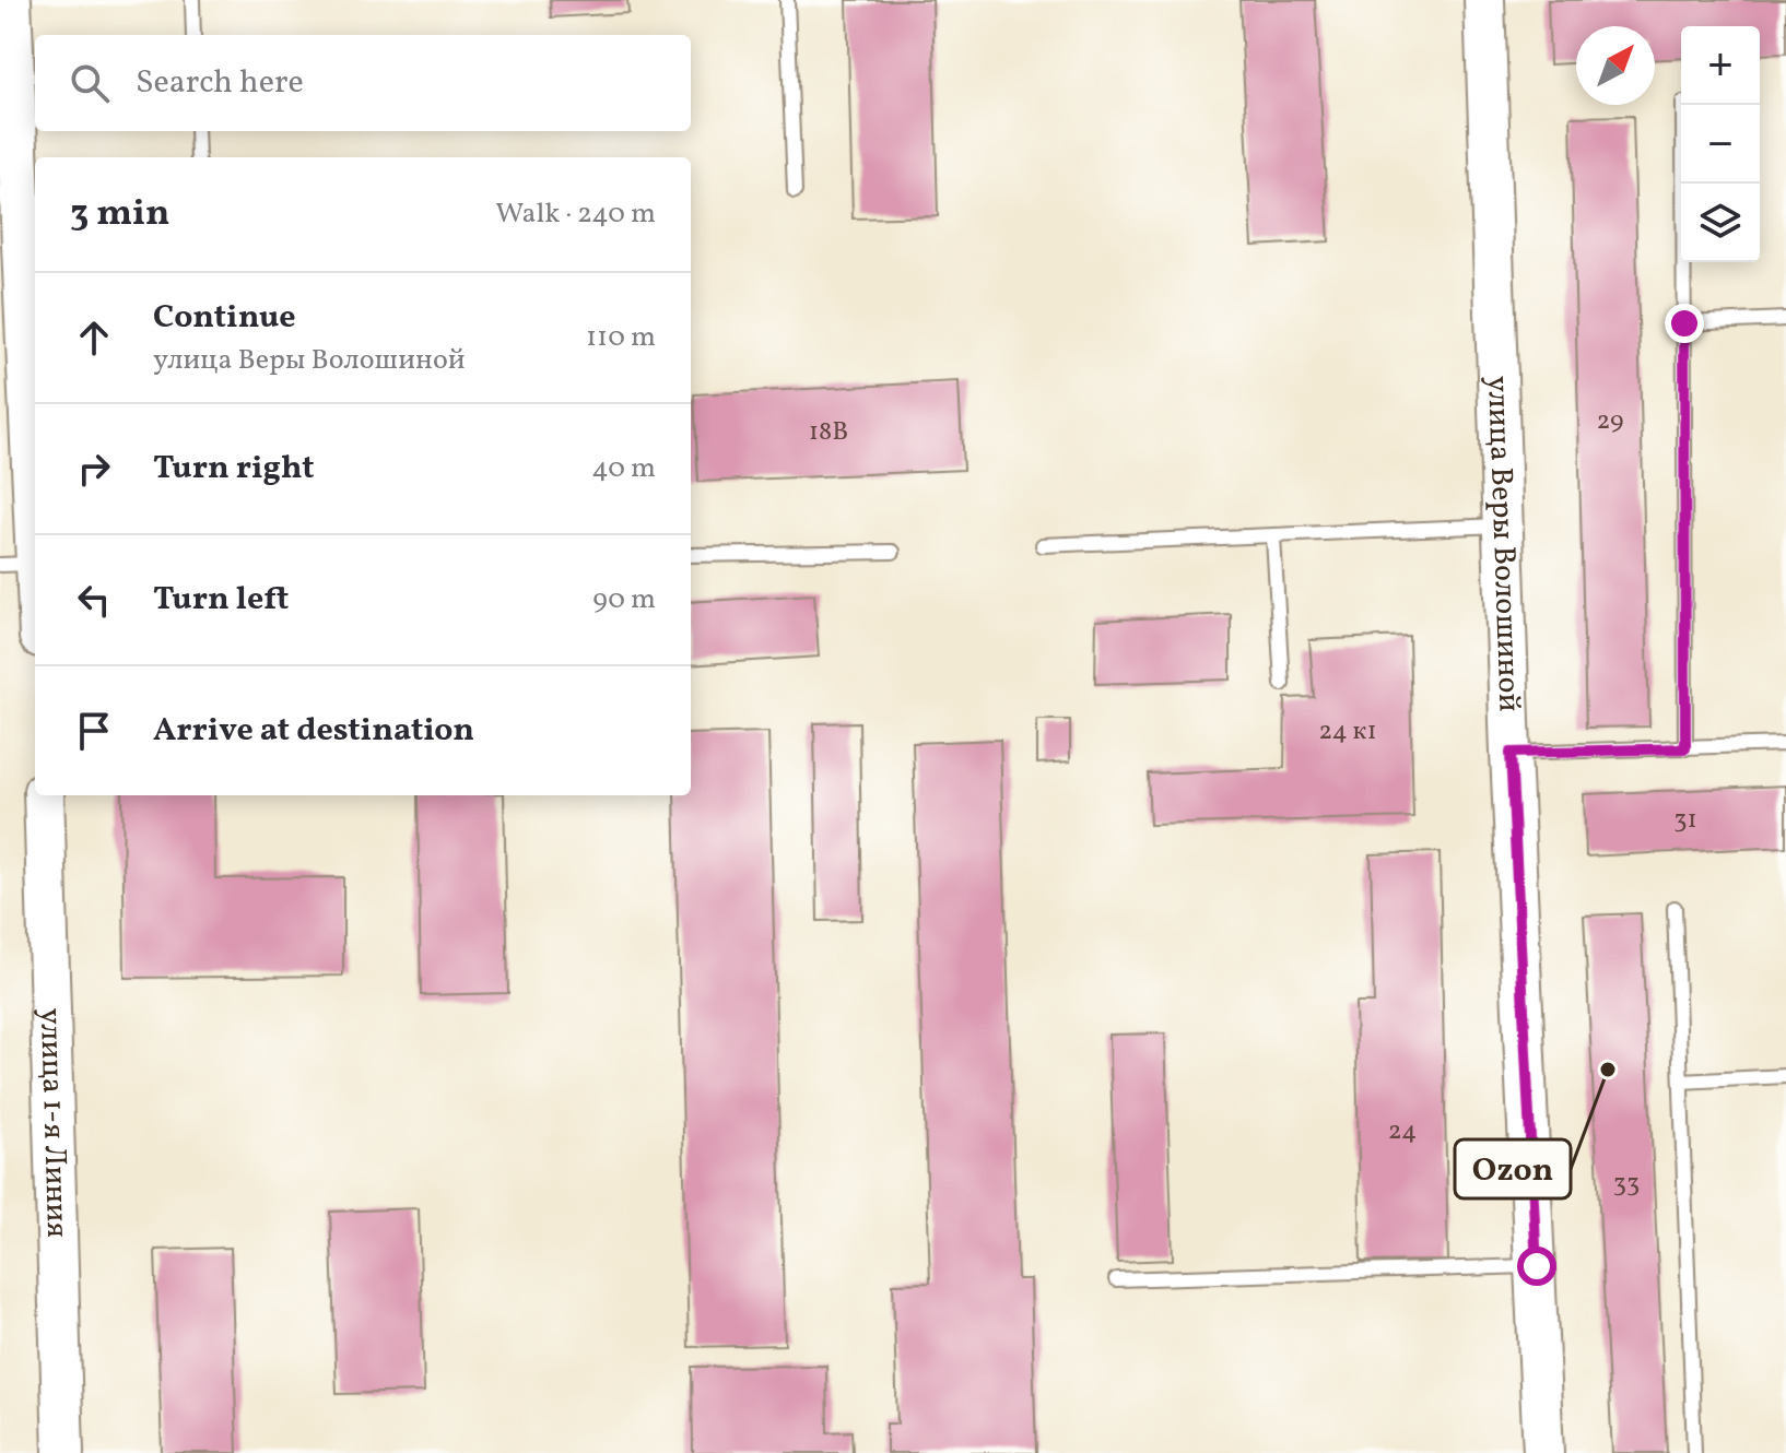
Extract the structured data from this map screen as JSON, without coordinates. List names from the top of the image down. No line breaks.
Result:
{"streets":{"street":["улица Веры Волошиной","улица 1-я Линия"]},"places":["Ozon"],"house_numbers":["29","18В","24 к1","31","24","33"],"north":"top right","page":{"map_buttons":["+","−"],"search":"Search here","heading":["3 min","Walk · 240 m"],"list":[["Continue","улица Веры Волошиной","110 m"],["Turn right","40 m"],["Turn left","90 m"],"Arrive at destination"]}}
